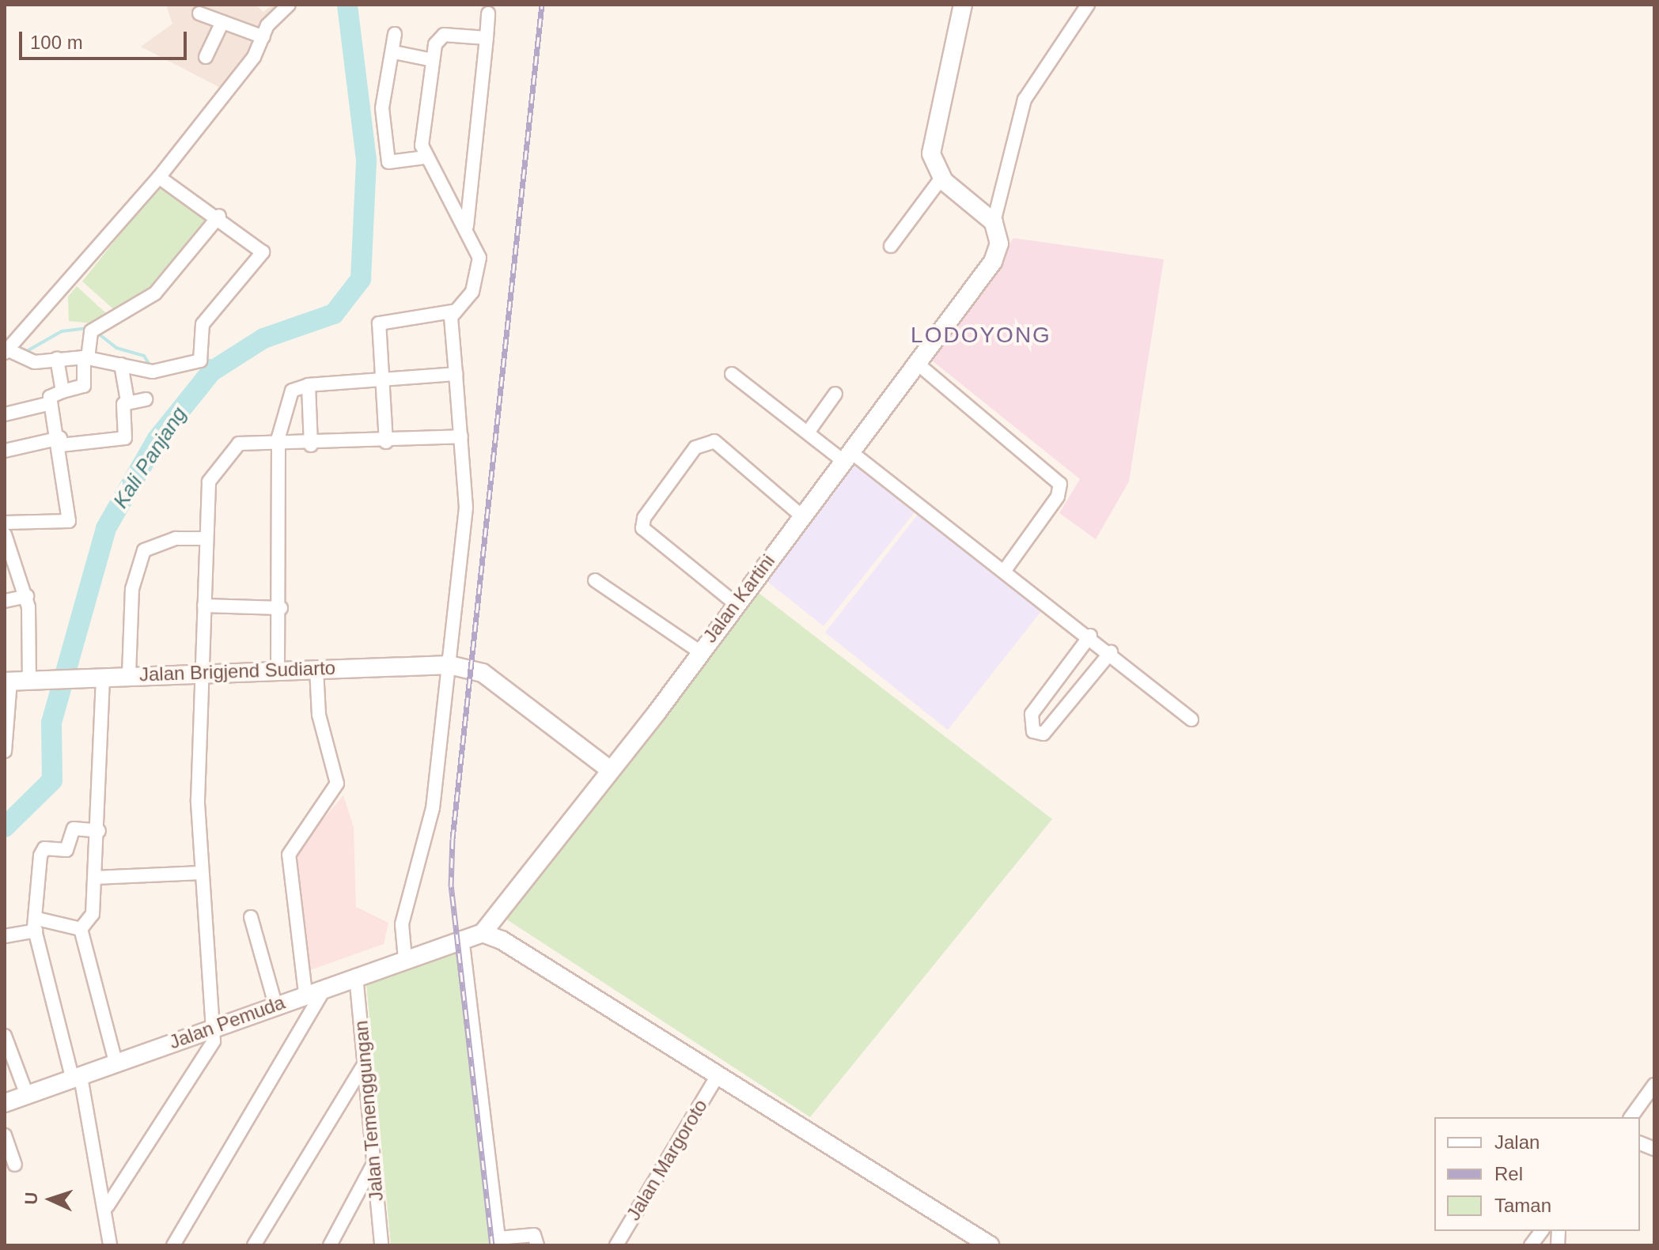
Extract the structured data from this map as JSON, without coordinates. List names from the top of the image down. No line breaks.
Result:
{"streets":{"street":["Jalan Kartini","Jalan Brigjend Sudiarto","Jalan Pemuda","Jalan Temenggungan","Jalan Margoroto"]},"crossings":[["Jalan Kartini","Jalan Brigjend Sudiarto"],["Jalan Kartini","Jalan Pemuda"],["Jalan Pemuda","Jalan Temenggungan"]],"districts":["LODOYONG"],"water":["Kali Panjang"],"legend":["Jalan","Rel","Taman"],"scale_bar":"100 m","north":"left"}
